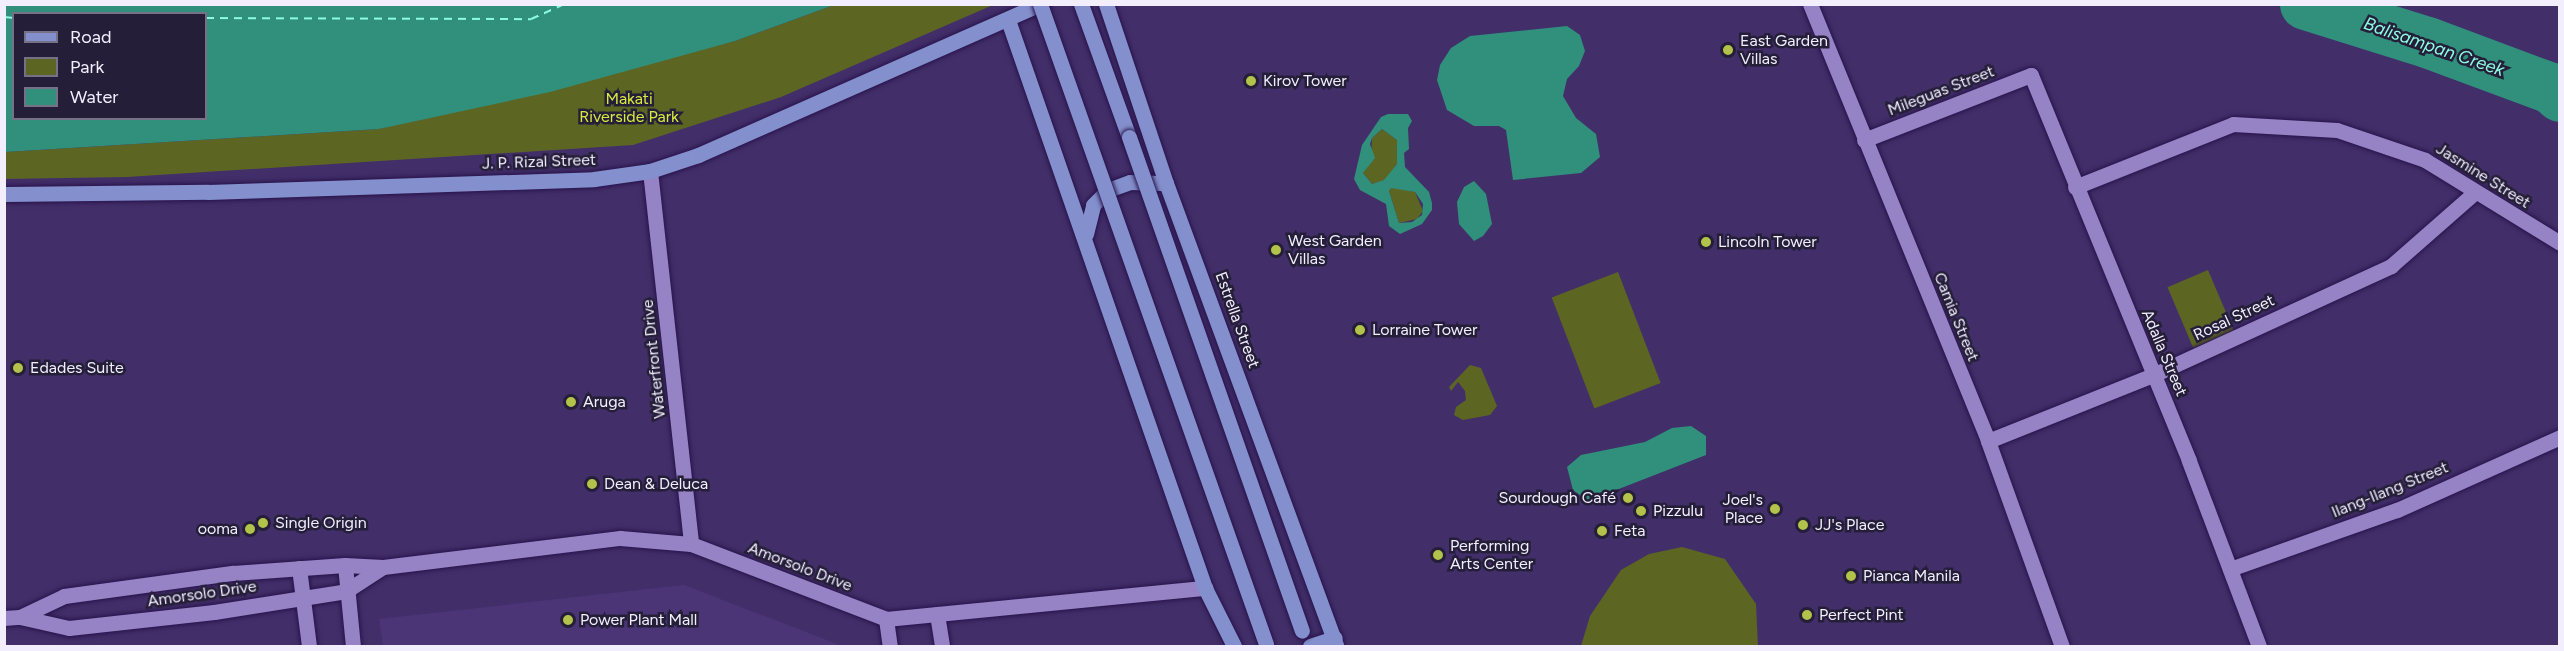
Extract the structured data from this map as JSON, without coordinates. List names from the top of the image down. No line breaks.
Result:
{"streets":{"main road":["J. P. Rizal Street","Estrella Street"],"street":["Mileguas Street","Jasmine Street","Camia Street","Rosal Street","Adalla Street","Waterfront Drive","Ilang-Ilang Street","Amorsolo Drive"]},"crossings":[["Mileguas Street","Camia Street"],["Mileguas Street","Adalla Street"],["J. P. Rizal Street","Waterfront Drive"],["Jasmine Street","Rosal Street"],["Jasmine Street","Adalla Street"],["Camia Street","Rosal Street"],["Rosal Street","Adalla Street"],["Adalla Street","Ilang-Ilang Street"],["Waterfront Drive","Amorsolo Drive"]],"water":["Balisampan Creek"],"parks":["Makati Riverside Park"],"places":["East Garden Villas","Kirov Tower","Lincoln Tower","West Garden Villas","Lorraine Tower","Edades Suite","Aruga","Dean & Deluca","Sourdough Café","Joel's Place","Pizzulu","Single Origin","JJ's Place","ooma","Feta","Performing Arts Center","Pianca Manila","Perfect Pint","Power Plant Mall"],"legend":["Road","Park","Water"]}
